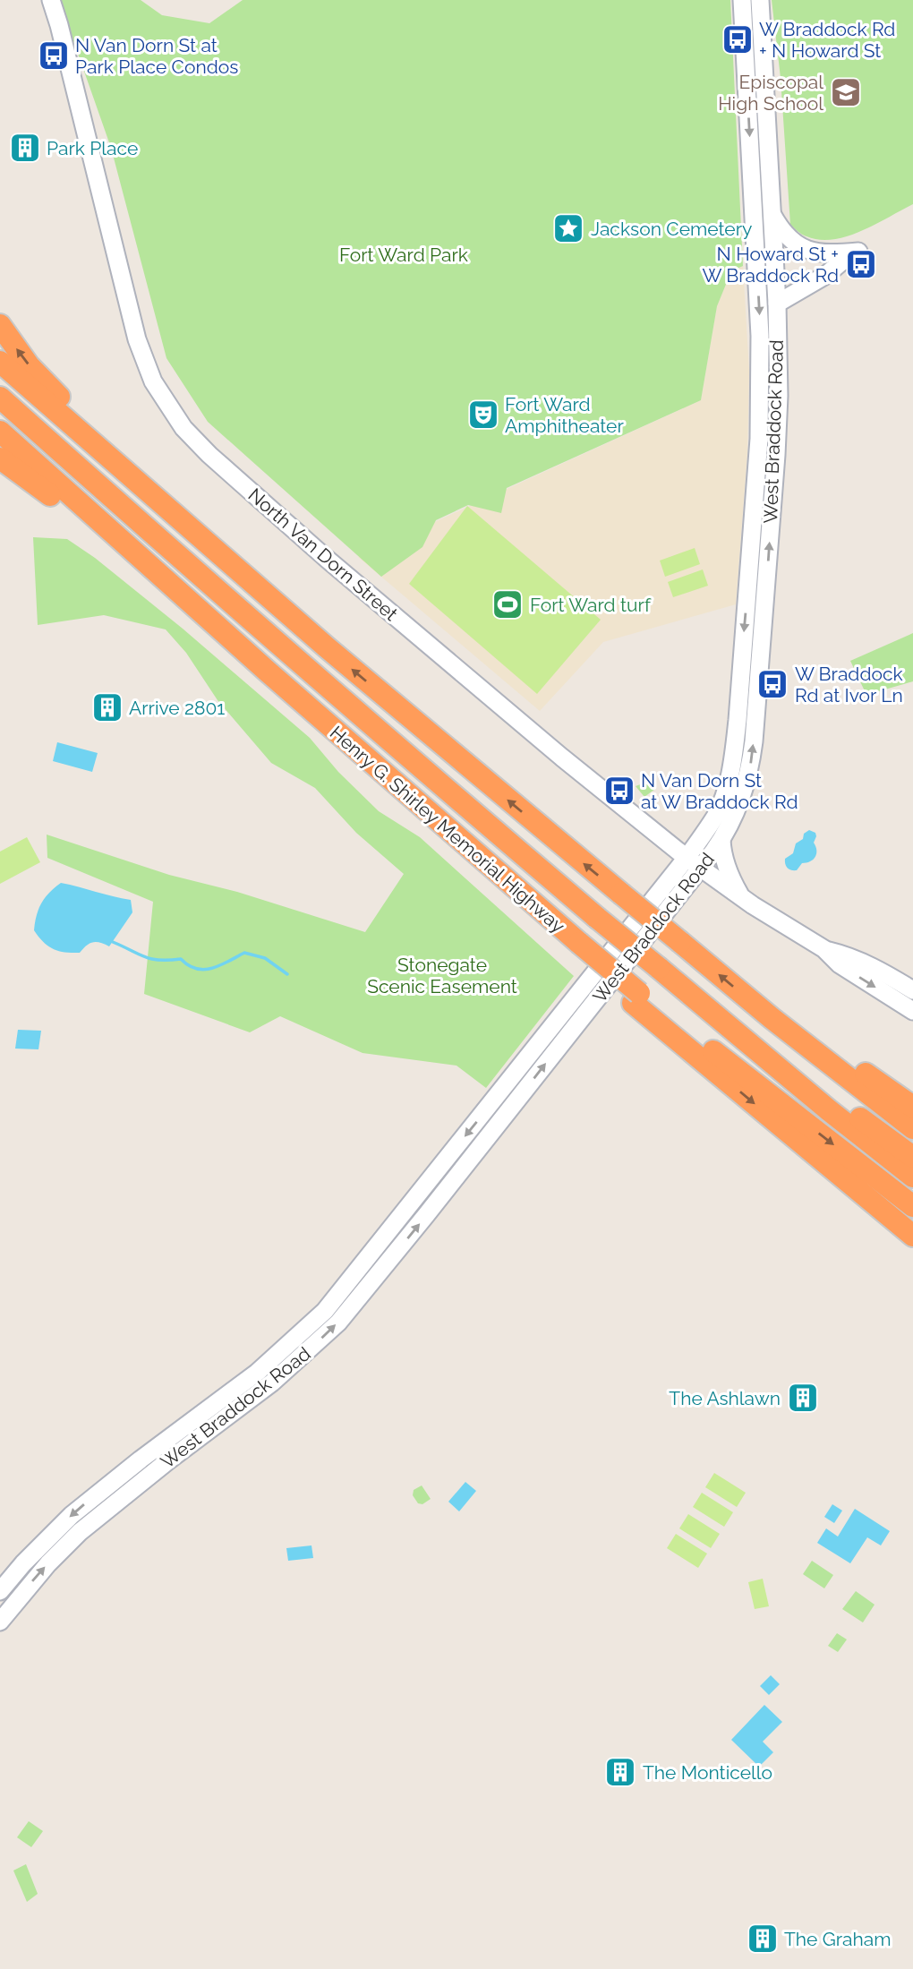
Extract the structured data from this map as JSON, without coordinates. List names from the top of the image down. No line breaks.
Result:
{"streets":{"highway":["Henry G. Shirley Memorial Highway"],"main road":["West Braddock Road","North Van Dorn Street"]},"crossings":[["West Braddock Road","North Van Dorn Street"]],"parks":["Fort Ward Park","Stonegate Scenic Easement"],"places":{"bus stop":["W Braddock Rd + N Howard St","N Van Dorn St at Park Place Condos","N Howard St + W Braddock Rd","W Braddock Rd at Ivor Ln","N Van Dorn St at W Braddock Rd"],"school or university":["Episcopal High School"],"building":["Park Place","Arrive 2801","The Ashlawn","The Monticello","The Graham"],"place":["Jackson Cemetery"],"theatre":["Fort Ward Amphitheater"],"sports":["Fort Ward turf"]}}
